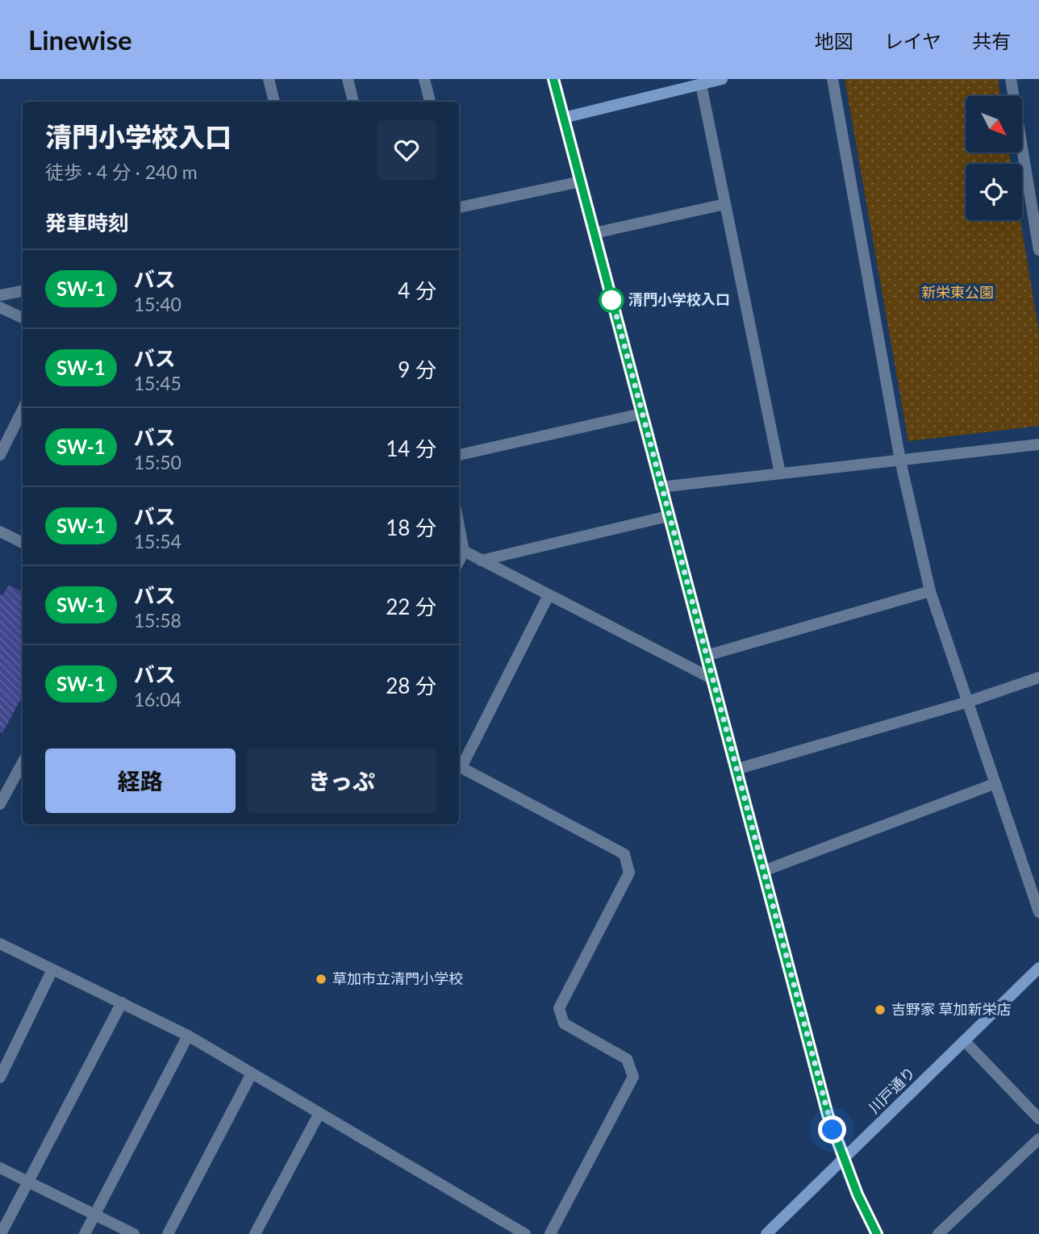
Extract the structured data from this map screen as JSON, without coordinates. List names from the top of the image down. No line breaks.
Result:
{"streets":{"street":["川戸通り"]},"parks":["新栄東公園"],"places":["清門小学校入口","草加市立清門小学校","吉野家 草加新栄店"],"lines":["bus line SW-1"],"north":"bottom right","page":{"header":"Linewise","nav":["地図","レイヤ","共有"],"heading":[["清門小学校入口","徒歩 · 4 分 · 240 m"],"発車時刻"],"list":[{"mark":"SW-1","name":"バス","note":"15:40","value":"4 分"},{"mark":"SW-1","name":"バス","note":"15:45","value":"9 分"},{"mark":"SW-1","name":"バス","note":"15:50","value":"14 分"},{"mark":"SW-1","name":"バス","note":"15:54","value":"18 分"},{"mark":"SW-1","name":"バス","note":"15:58","value":"22 分"},{"mark":"SW-1","name":"バス","note":"16:04","value":"28 分"}],"buttons":["経路","きっぷ"]}}
